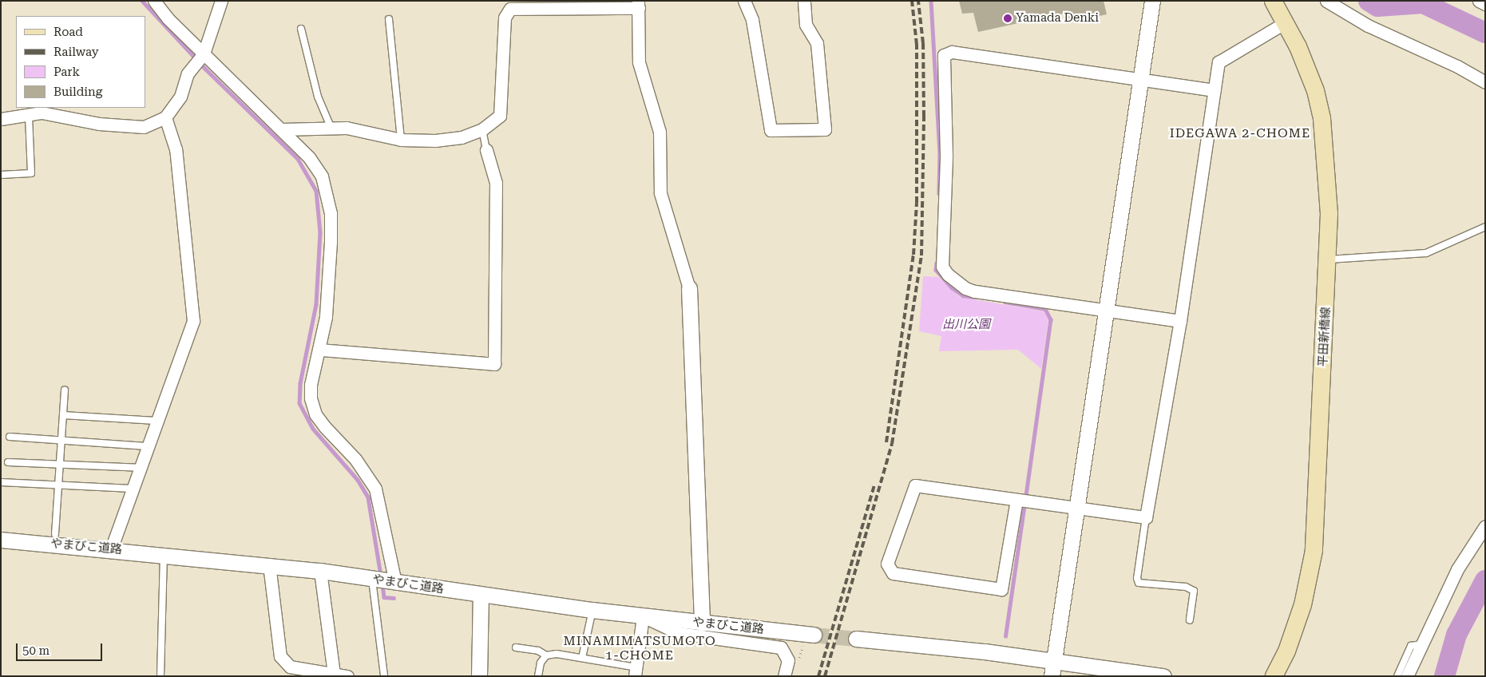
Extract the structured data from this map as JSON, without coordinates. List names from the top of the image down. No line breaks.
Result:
{"streets":{"main road":["平田新橋線"],"street":["やまびこ道路"]},"districts":["IDEGAWA 2-CHOME","MINAMIMATSUMOTO 1-CHOME"],"parks":["出川公園"],"places":["Yamada Denki"],"legend":["Road","Railway","Park","Building"],"scale_bar":"50 m"}
